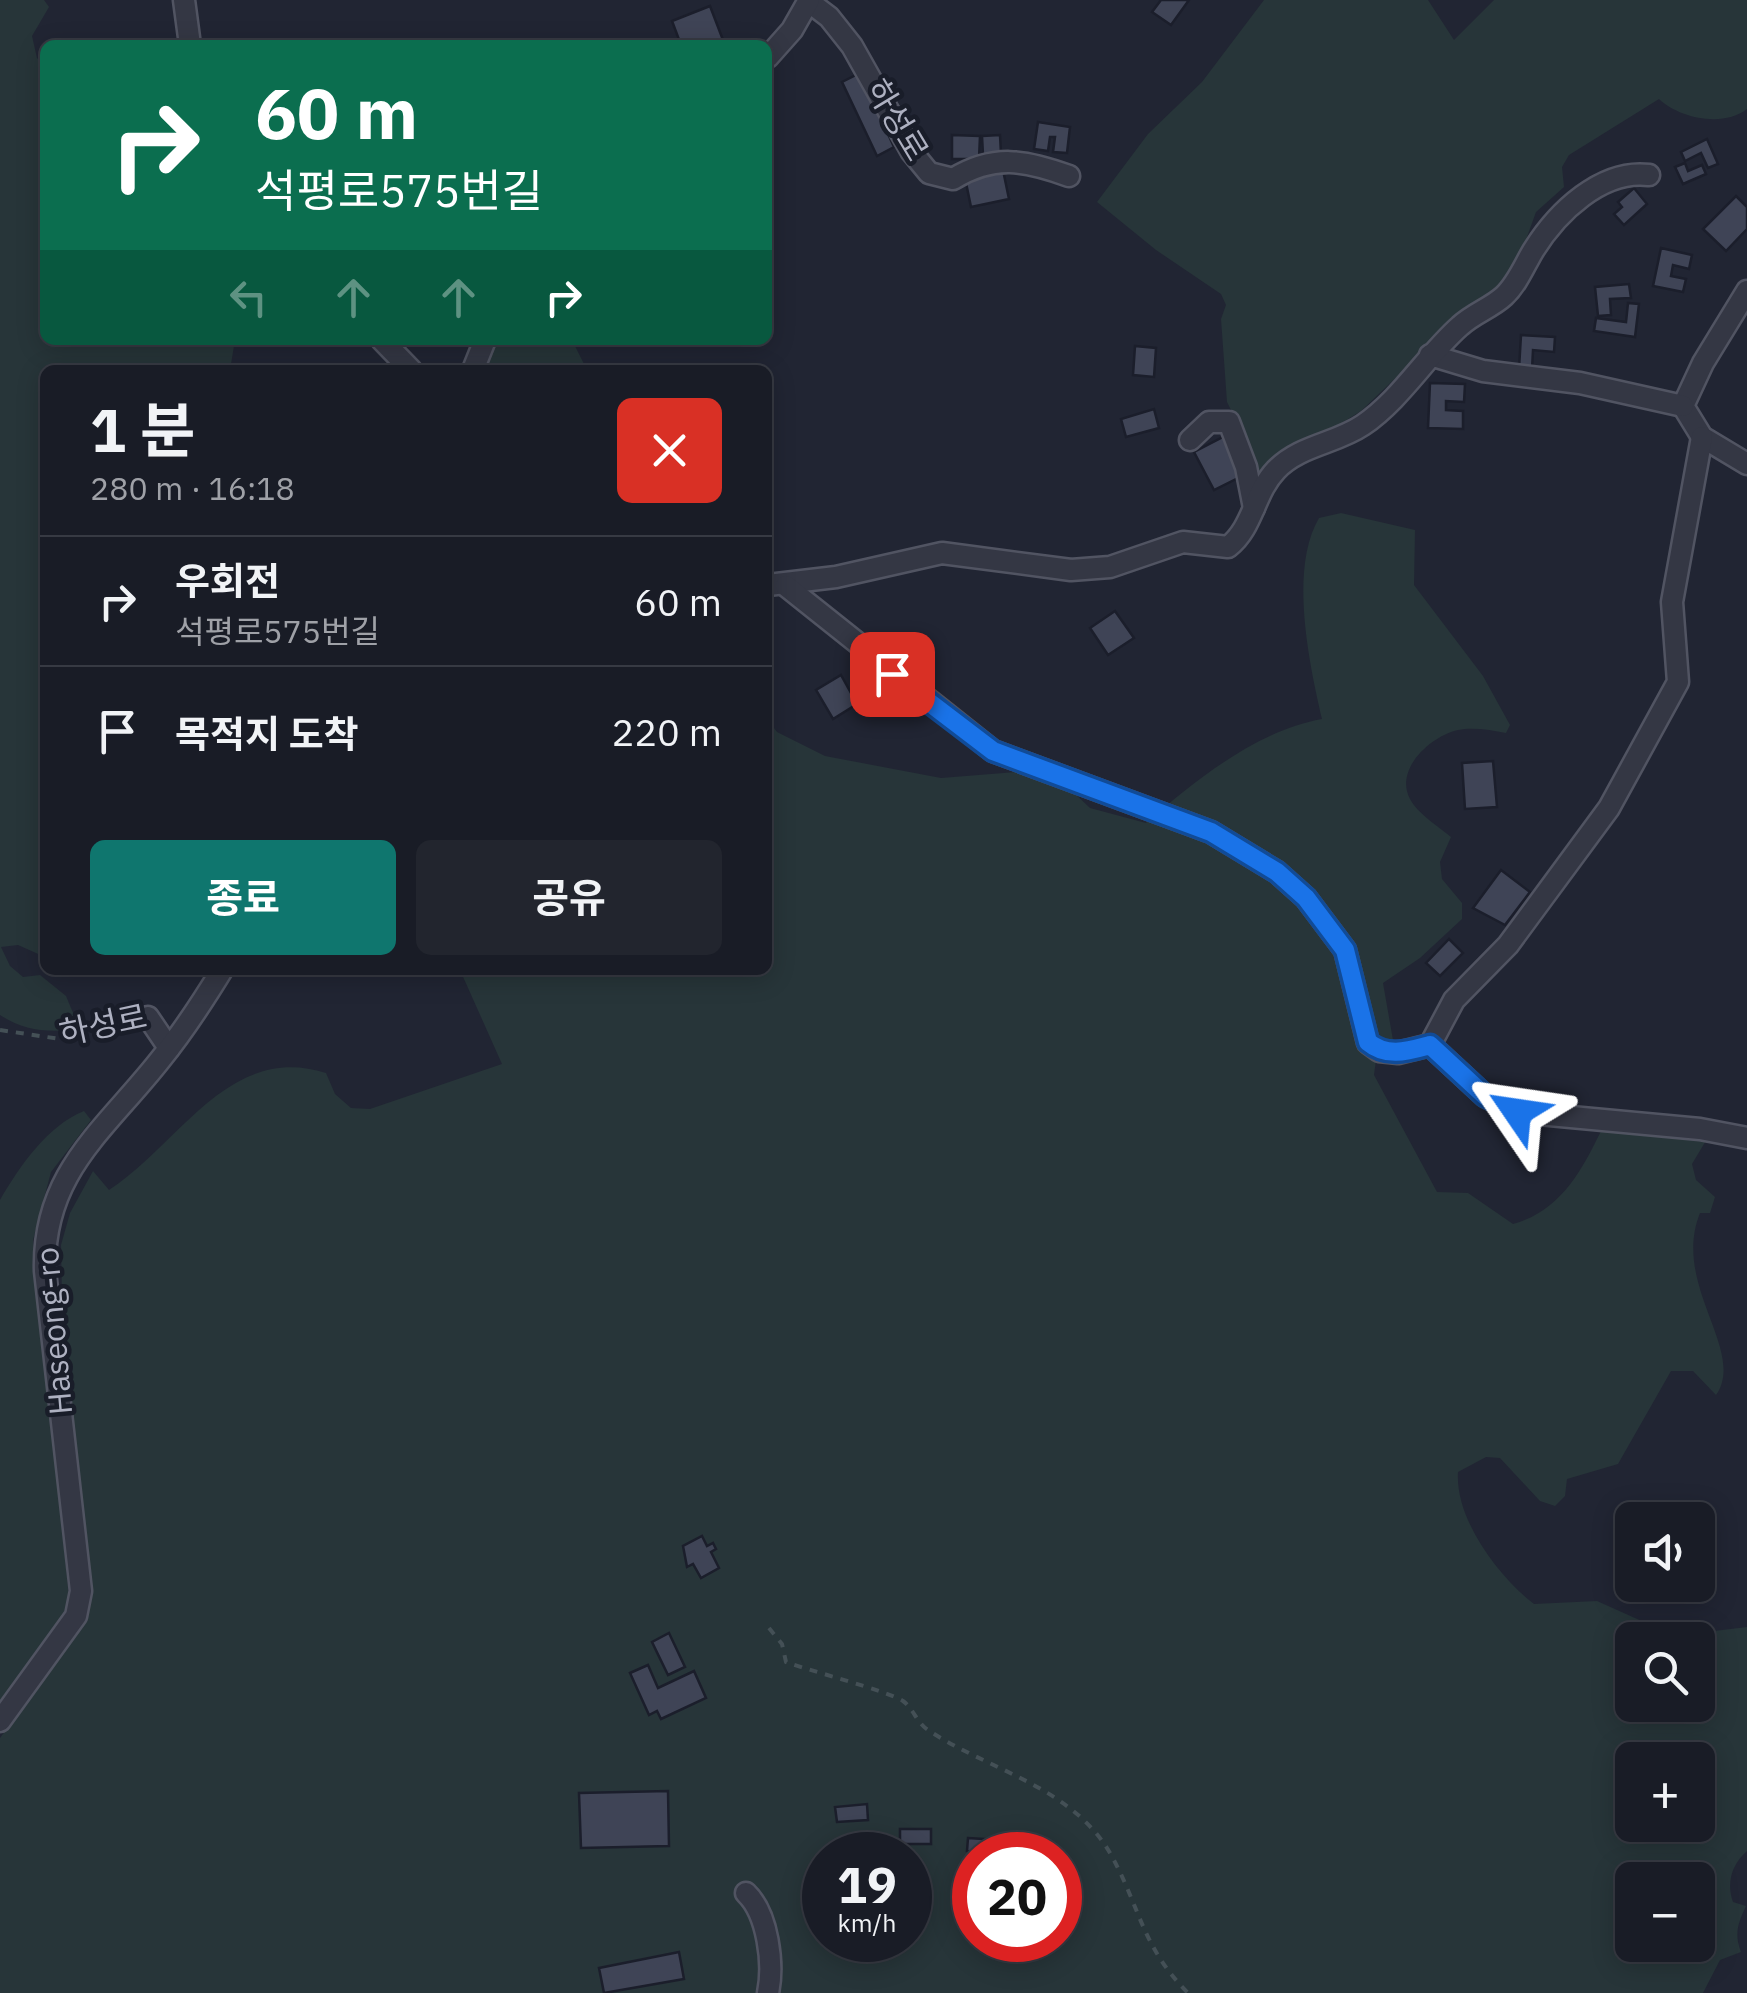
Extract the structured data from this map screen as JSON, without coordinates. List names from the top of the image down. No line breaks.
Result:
{"streets":{"street":["하성로","Haseong-ro"]},"page":{"turn":["60 m","석평로575번길"],"heading":["1 분","280 m · 16:18"],"list":[{"name":"우회전","note":"석평로575번길","value":"60 m"},{"name":"목적지 도착","value":"220 m"}],"buttons":["종료","공유"],"map_buttons":["+","−"],"speed":"19 km/h","limit":"20"}}
